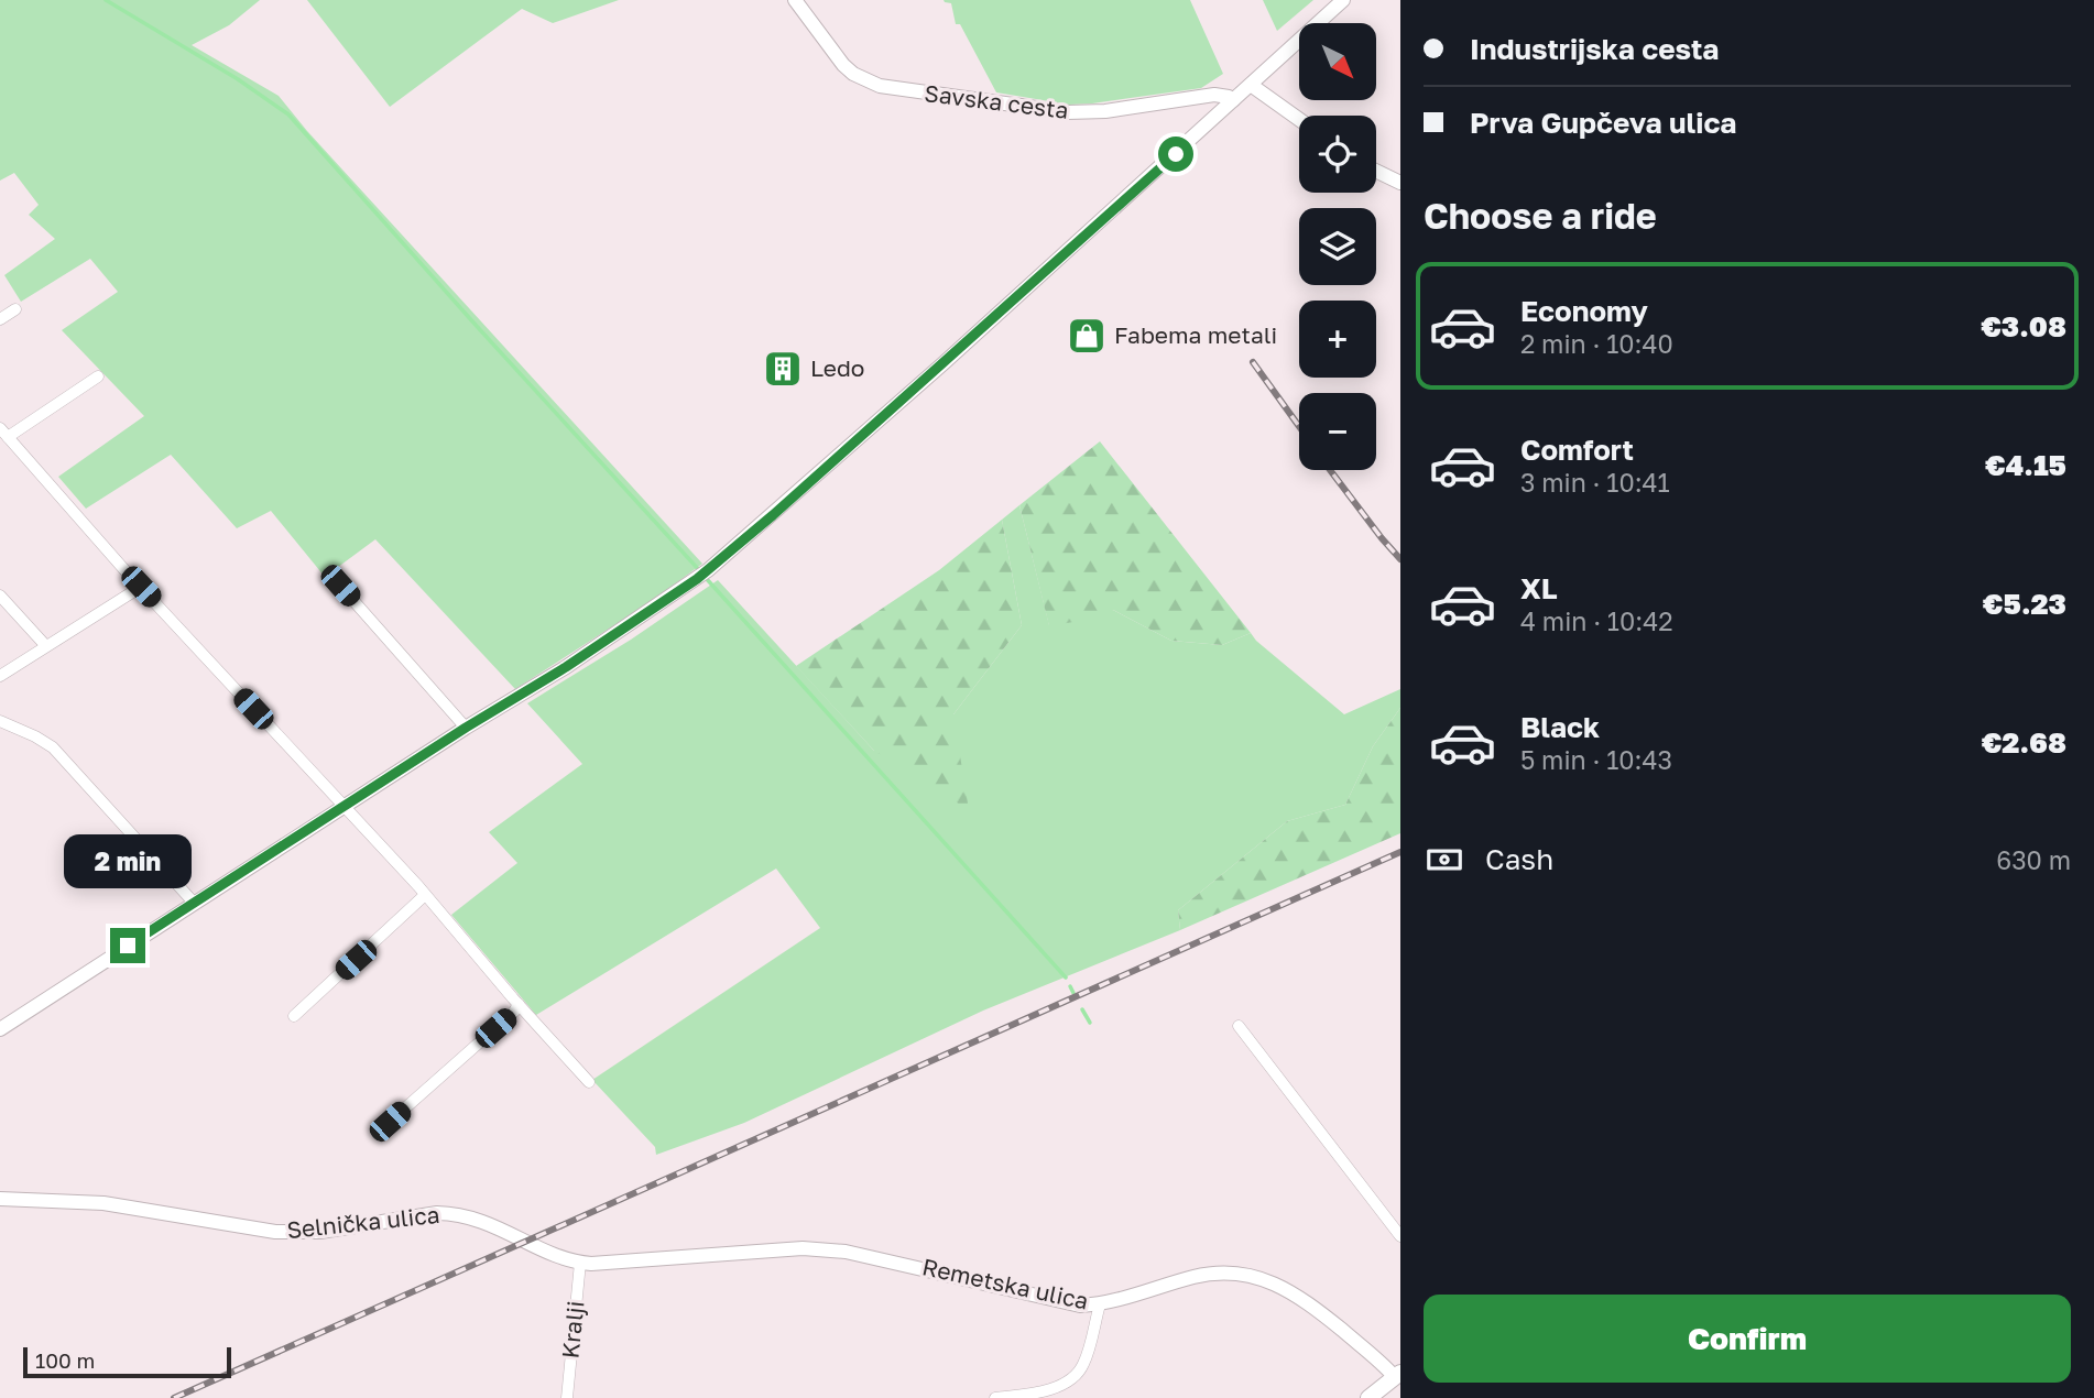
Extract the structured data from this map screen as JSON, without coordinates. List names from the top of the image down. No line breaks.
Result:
{"streets":{"street":["Savska cesta","Selnička ulica","Remetska ulica","Kralji"]},"crossings":[["Selnička ulica","Remetska ulica"],["Selnička ulica","Kralji"],["Remetska ulica","Kralji"]],"places":{"shop":["Fabema metali"],"building":["Ledo"]},"scale_bar":"100 m","north":"bottom right","page":{"banner":["Industrijska cesta","Prva Gupčeva ulica"],"map_buttons":["+","−"],"heading":"Choose a ride","list":[{"name":"Economy","note":"2 min · 10:40","value":"€3.08"},{"name":"Comfort","note":"3 min · 10:41","value":"€4.15"},{"name":"XL","note":"4 min · 10:42","value":"€5.23"},{"name":"Black","note":"5 min · 10:43","value":"€2.68"}],"pay":["Cash","630 m"],"bubble":"2 min","buttons":"Confirm","scale":"100 m"}}
